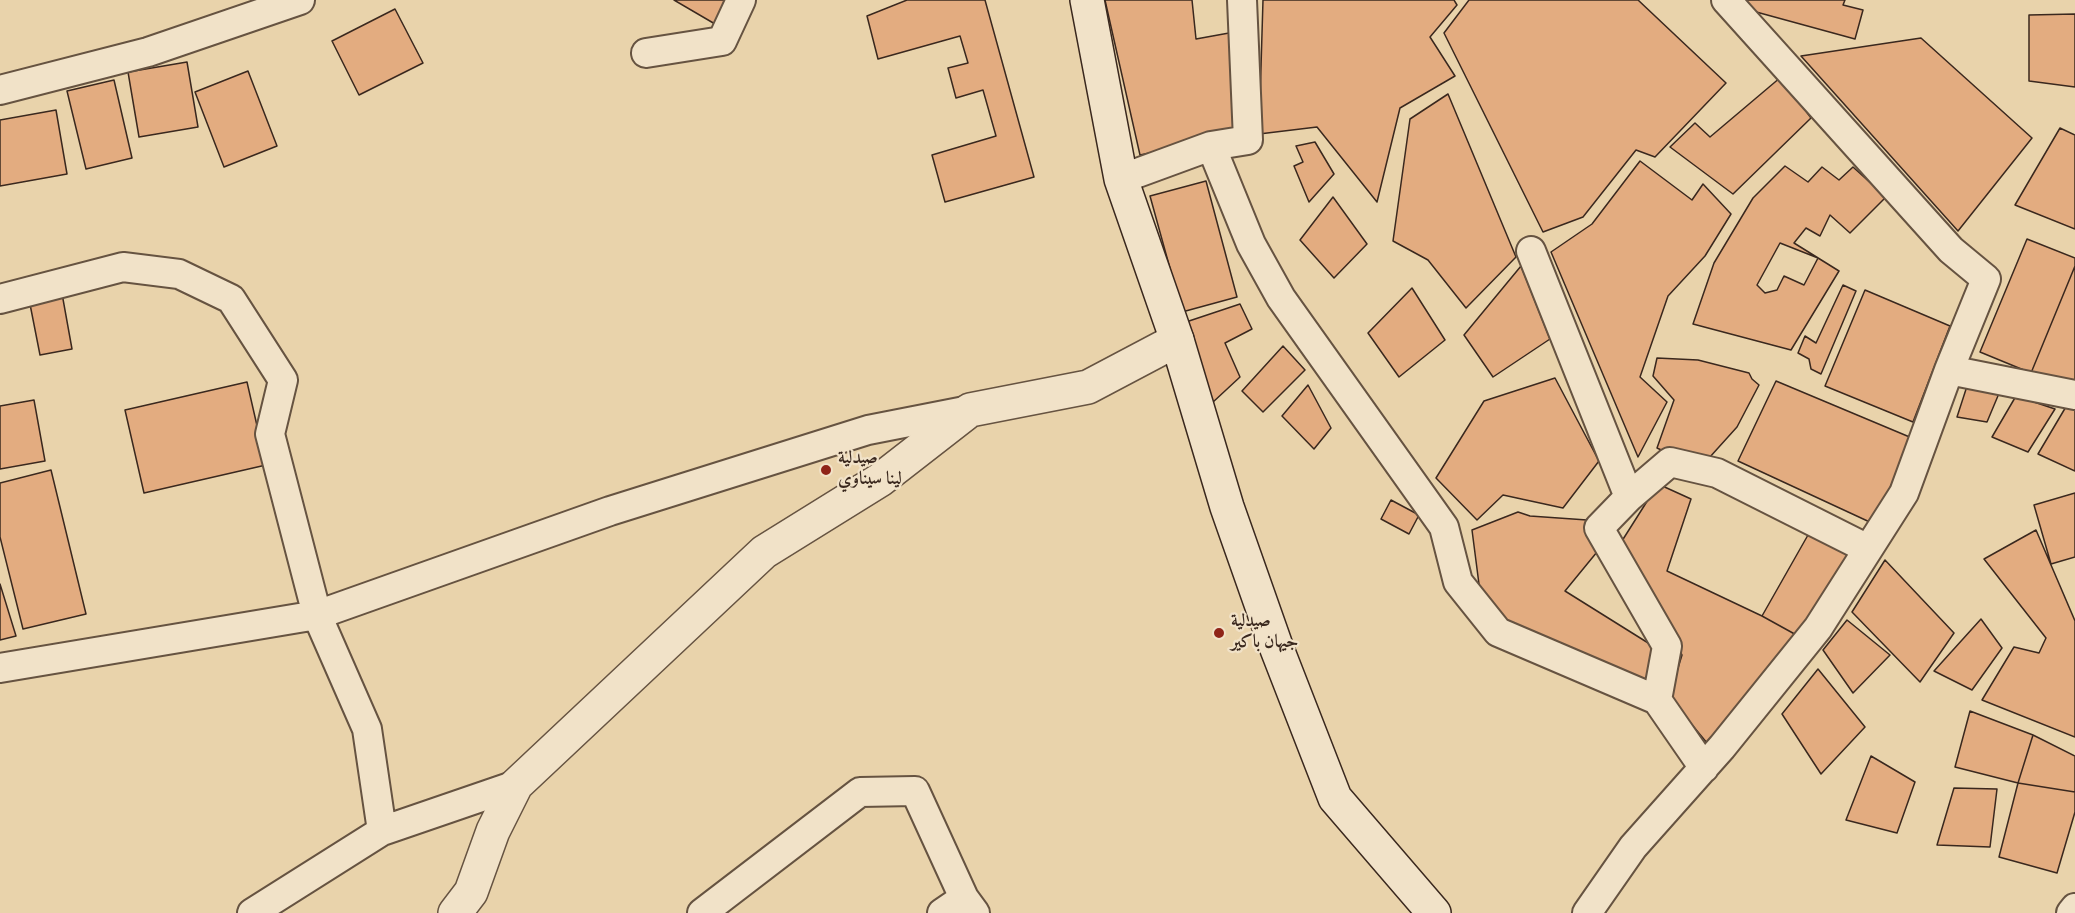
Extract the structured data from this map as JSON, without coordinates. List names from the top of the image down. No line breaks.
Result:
{"places":["صيدلية لينا سيناوي","صيدلية جيهان باكير"]}
